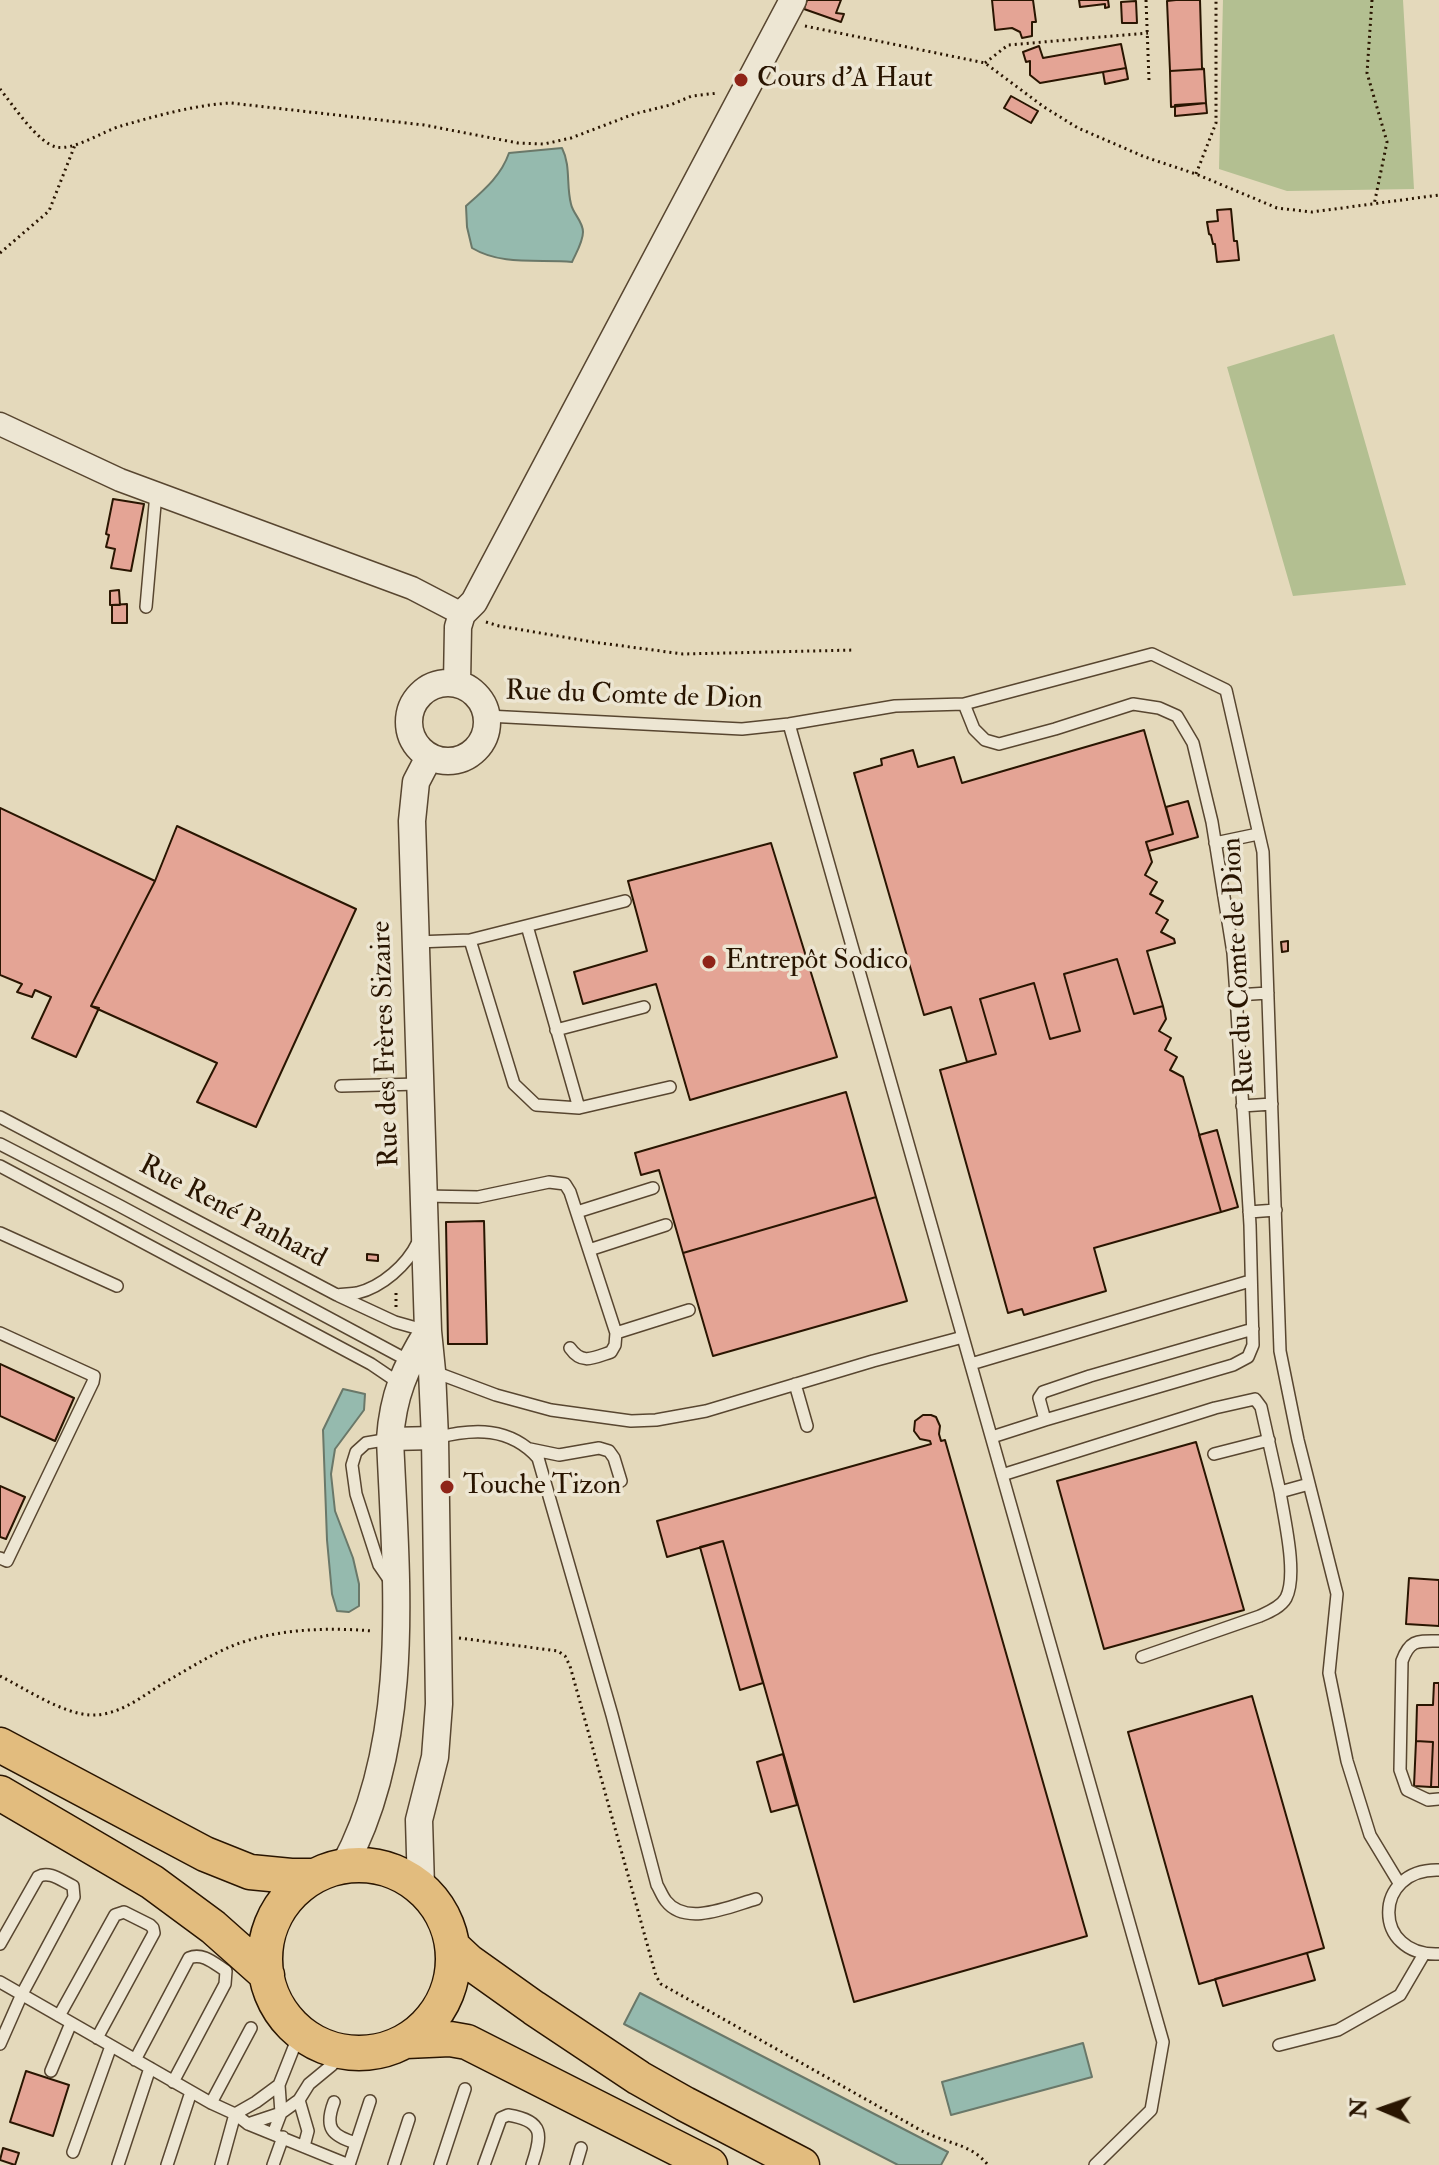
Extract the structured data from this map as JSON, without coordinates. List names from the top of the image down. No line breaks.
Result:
{"streets":{"street":["Rue des Frères Sizaire"],"lane":["Rue du Comte de Dion","Rue René Panhard"]},"crossings":[["Rue du Comte de Dion","Rue des Frères Sizaire"],["Rue des Frères Sizaire","Rue René Panhard"]],"places":["Cours d'A Haut","Entrepôt Sodico","Touche Tizon"],"north":"left"}
